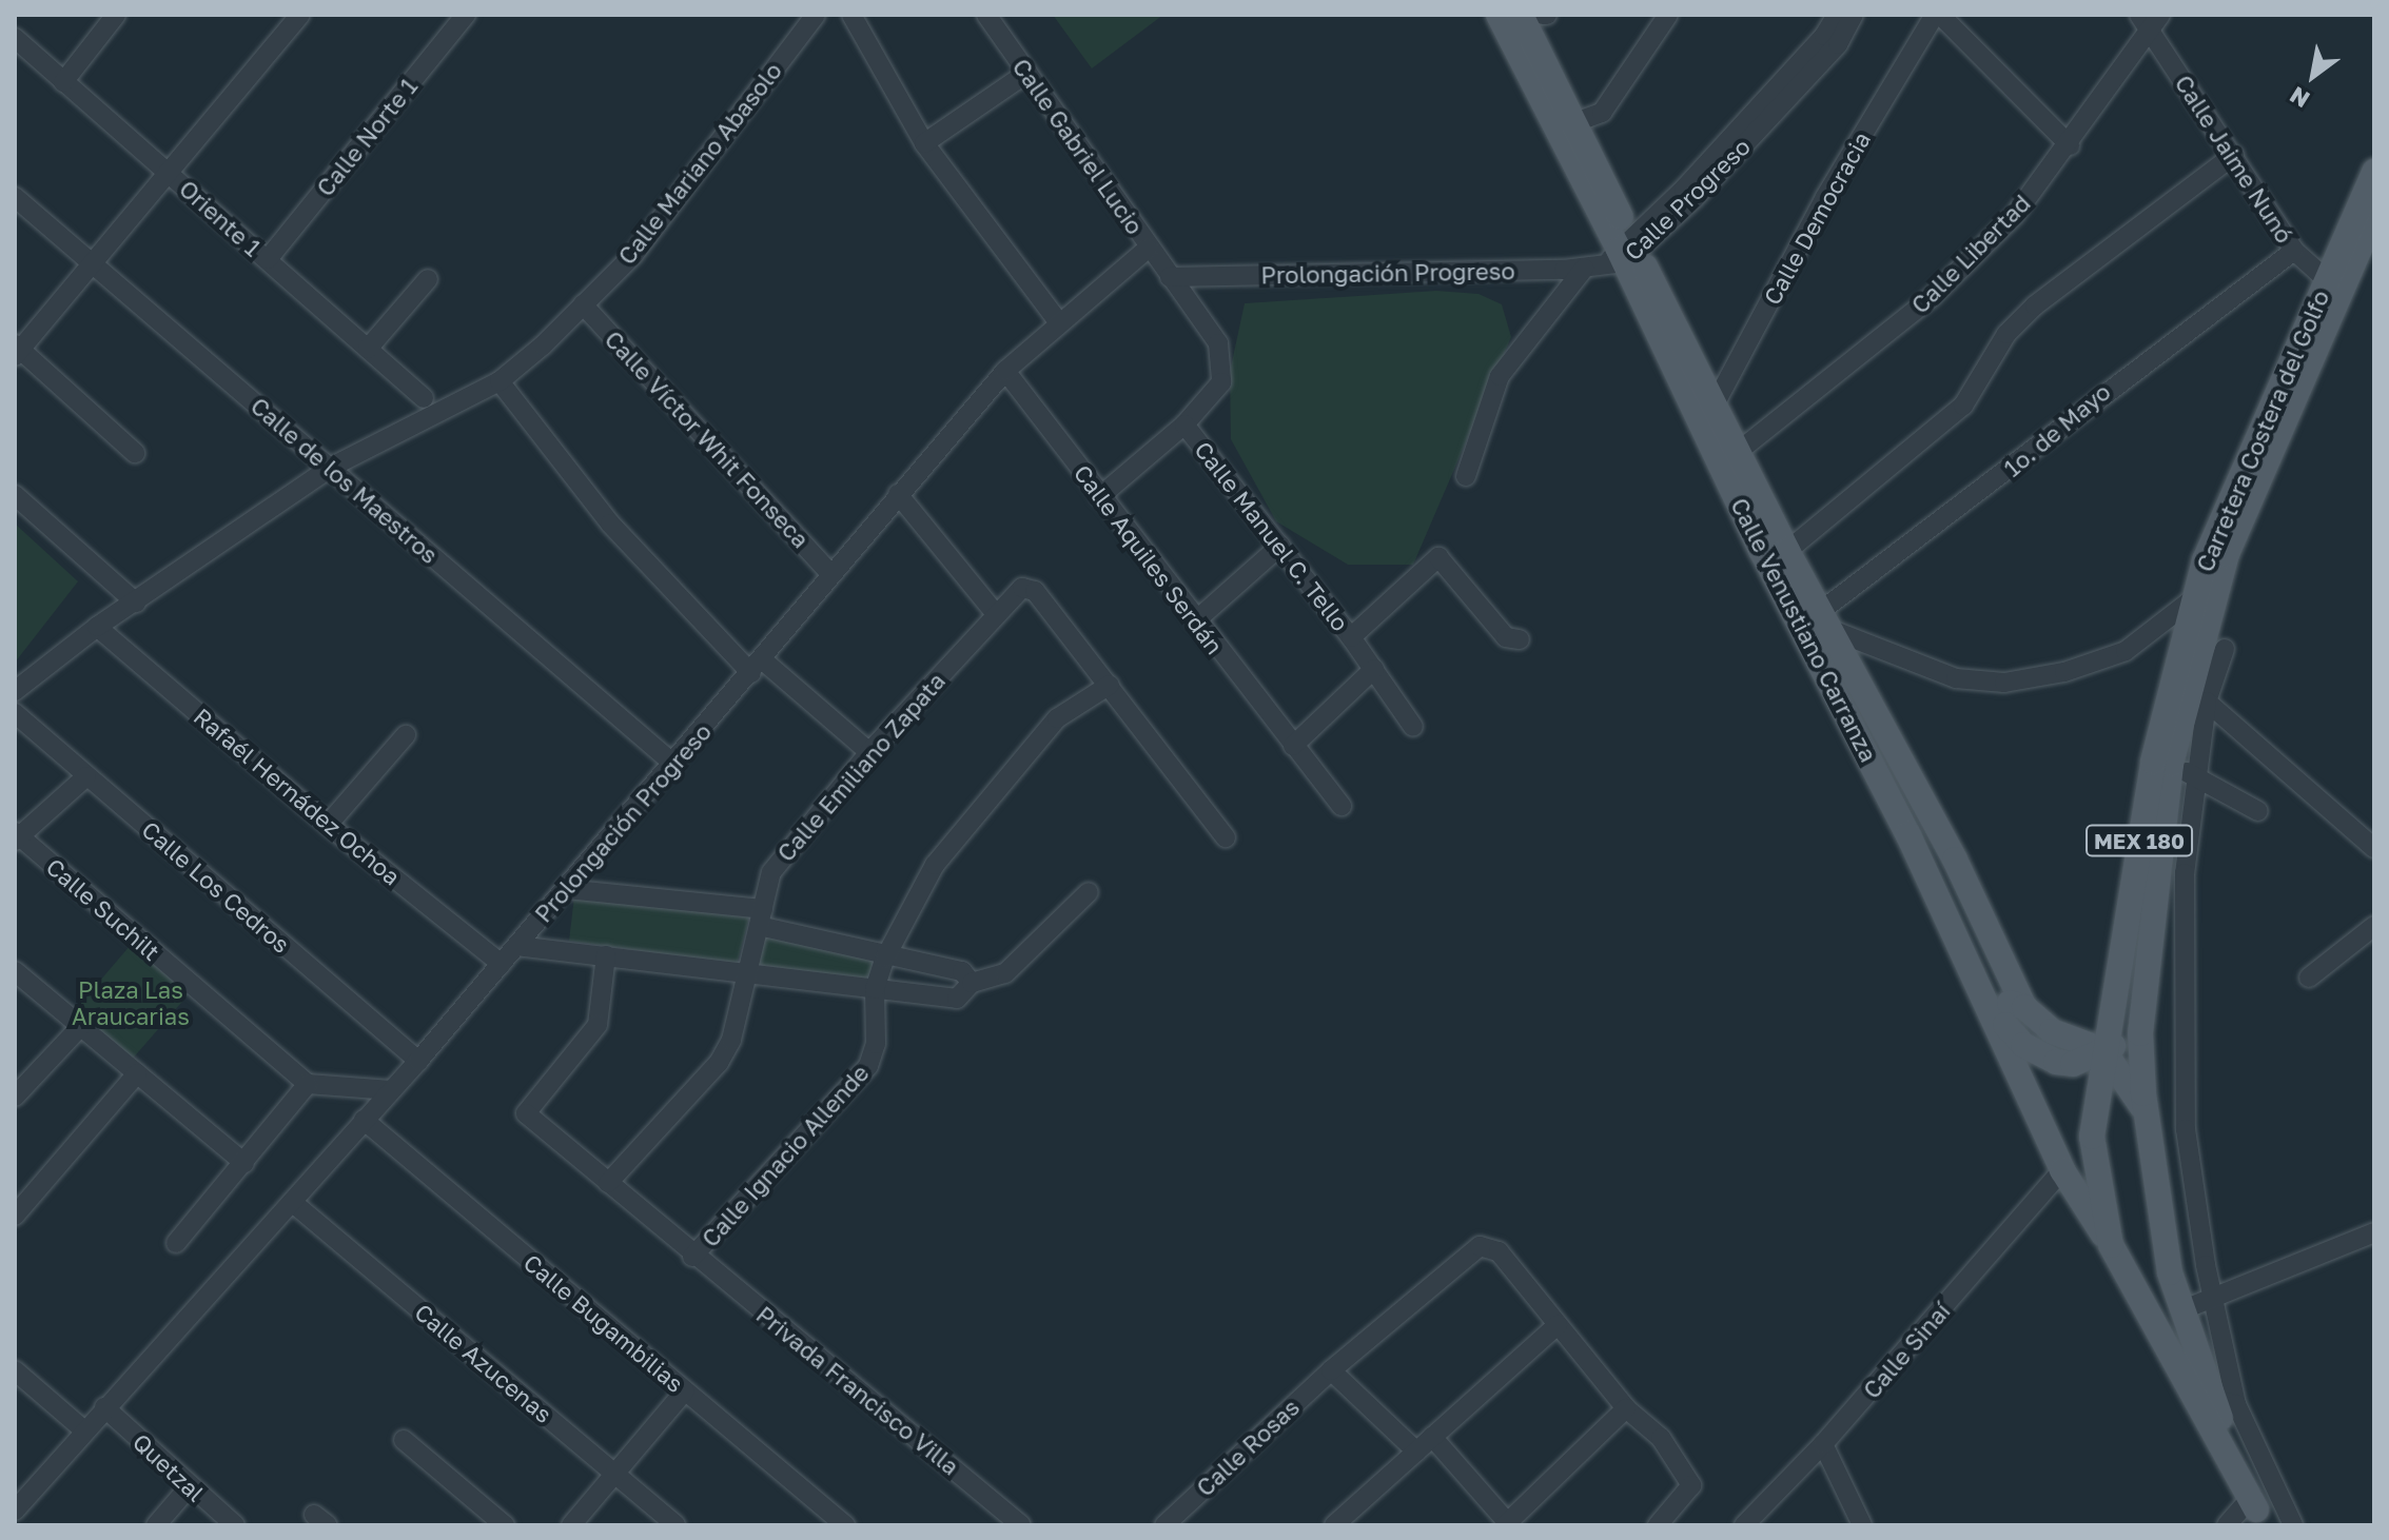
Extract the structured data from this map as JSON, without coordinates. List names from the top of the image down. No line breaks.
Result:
{"streets":{"main road":["Carretera Costera del Golfo","Calle Venustiano Carranza","MEX 180"],"street":["Calle Norte 1","Calle Gabriel Lucio","Calle Jaime Nunó","Calle Mariano Abasolo","Calle Progreso","Oriente 1","Calle Democracia","Calle Libertad","Prolongación Progreso","1o. de Mayo","Calle Víctor Whit Fonseca","Calle de los Maestros","Calle Manuel C. Tello","Calle Aquiles Serdán","Calle Emiliano Zapata","Rafaél Hernádez Ochoa","Calle Los Cedros","Calle Suchilt","Calle Ignacio Allende","Calle Bugambilias","Calle Sinaí","Calle Azucenas","Privada Francisco Villa","Calle Rosas","Quetzal"]},"crossings":[["Calle Norte 1","Oriente 1"],["Calle Gabriel Lucio","Prolongación Progreso"],["Calle Gabriel Lucio","Calle Manuel C. Tello"],["Calle Jaime Nunó","Calle Libertad"],["Calle Jaime Nunó","1o. de Mayo"],["Calle Jaime Nunó","Carretera Costera del Golfo"],["Calle Mariano Abasolo","Calle Víctor Whit Fonseca"],["Calle Mariano Abasolo","Calle de los Maestros"],["Calle Mariano Abasolo","Rafaél Hernádez Ochoa"],["Calle Progreso","Prolongación Progreso"],["Calle Progreso","Calle Venustiano Carranza"],["Calle Democracia","Calle Venustiano Carranza"],["Calle Libertad","Calle Venustiano Carranza"],["Prolongación Progreso","Calle Víctor Whit Fonseca"],["Prolongación Progreso","Calle de los Maestros"],["Prolongación Progreso","Calle Manuel C. Tello"],["Prolongación Progreso","Calle Aquiles Serdán"],["Prolongación Progreso","Calle Venustiano Carranza"],["Prolongación Progreso","Rafaél Hernádez Ochoa"],["Prolongación Progreso","Calle Los Cedros"],["Prolongación Progreso","Calle Bugambilias"],["Prolongación Progreso","Calle Azucenas"],["Prolongación Progreso","Quetzal"],["1o. de Mayo","Calle Venustiano Carranza"],["Carretera Costera del Golfo","Calle Venustiano Carranza"],["Calle Venustiano Carranza","Calle Sinaí"],["Calle Emiliano Zapata","Calle Ignacio Allende"],["Calle Emiliano Zapata","Privada Francisco Villa"],["Calle Ignacio Allende","Privada Francisco Villa"]],"parks":["Plaza Las Araucarias"],"north":"bottom left"}
